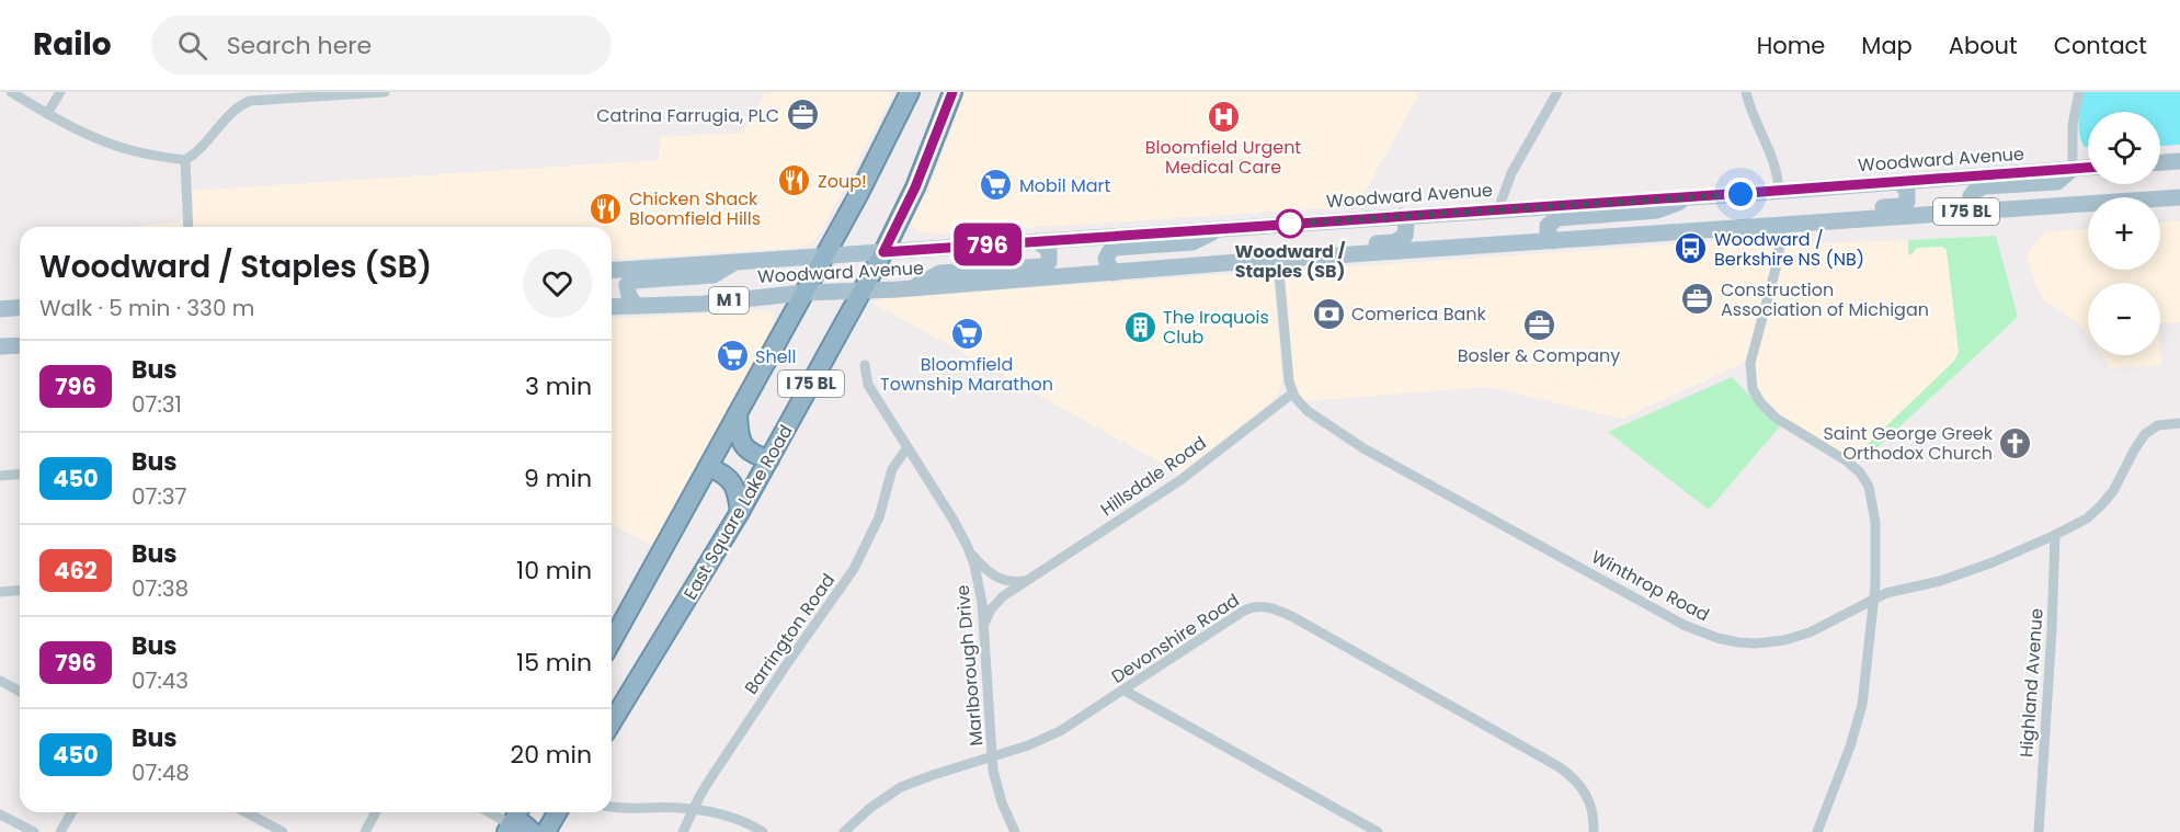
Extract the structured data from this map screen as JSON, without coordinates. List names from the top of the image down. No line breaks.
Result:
{"streets":{"highway":["I 75 BL","East Square Lake Road"],"main road":["Woodward Avenue","M 1"],"street":["Hillsdale Road","Winthrop Road","Barrington Road","Devonshire Road","Marlborough Drive","Highland Avenue"]},"crossings":[["Woodward Avenue","I 75 BL"],["Woodward Avenue","East Square Lake Road"],["Hillsdale Road","Winthrop Road"],["Hillsdale Road","Marlborough Drive"],["Winthrop Road","Highland Avenue"],["Barrington Road","Marlborough Drive"],["Devonshire Road","Marlborough Drive"]],"places":{"office":["Catrina Farrugia, PLC","Construction Association of Michigan","Bosler & Company"],"hospital":["Bloomfield Urgent Medical Care"],"restaurant":["Zoup!","Chicken Shack Bloomfield Hills"],"supermarket":["Mobil Mart","Bloomfield Township Marathon","Shell"],"other":["Woodward / Staples (SB)"],"bus stop":["Woodward / Berkshire NS (NB)"],"bank":["Comerica Bank"],"building":["The Iroquois Club"],"church":["Saint George Greek Orthodox Church"]},"lines":["bus line 796"],"page":{"header":"Railo","search":"Search here","nav":["Home","Map","About","Contact"],"on_map":"796","map_buttons":["+","−"],"heading":["Woodward / Staples (SB)","Walk · 5 min · 330 m"],"list":[{"mark":"796","name":"Bus","note":"07:31","value":"3 min"},{"mark":"450","name":"Bus","note":"07:37","value":"9 min"},{"mark":"462","name":"Bus","note":"07:38","value":"10 min"},{"mark":"796","name":"Bus","note":"07:43","value":"15 min"},{"mark":"450","name":"Bus","note":"07:48","value":"20 min"}]}}
